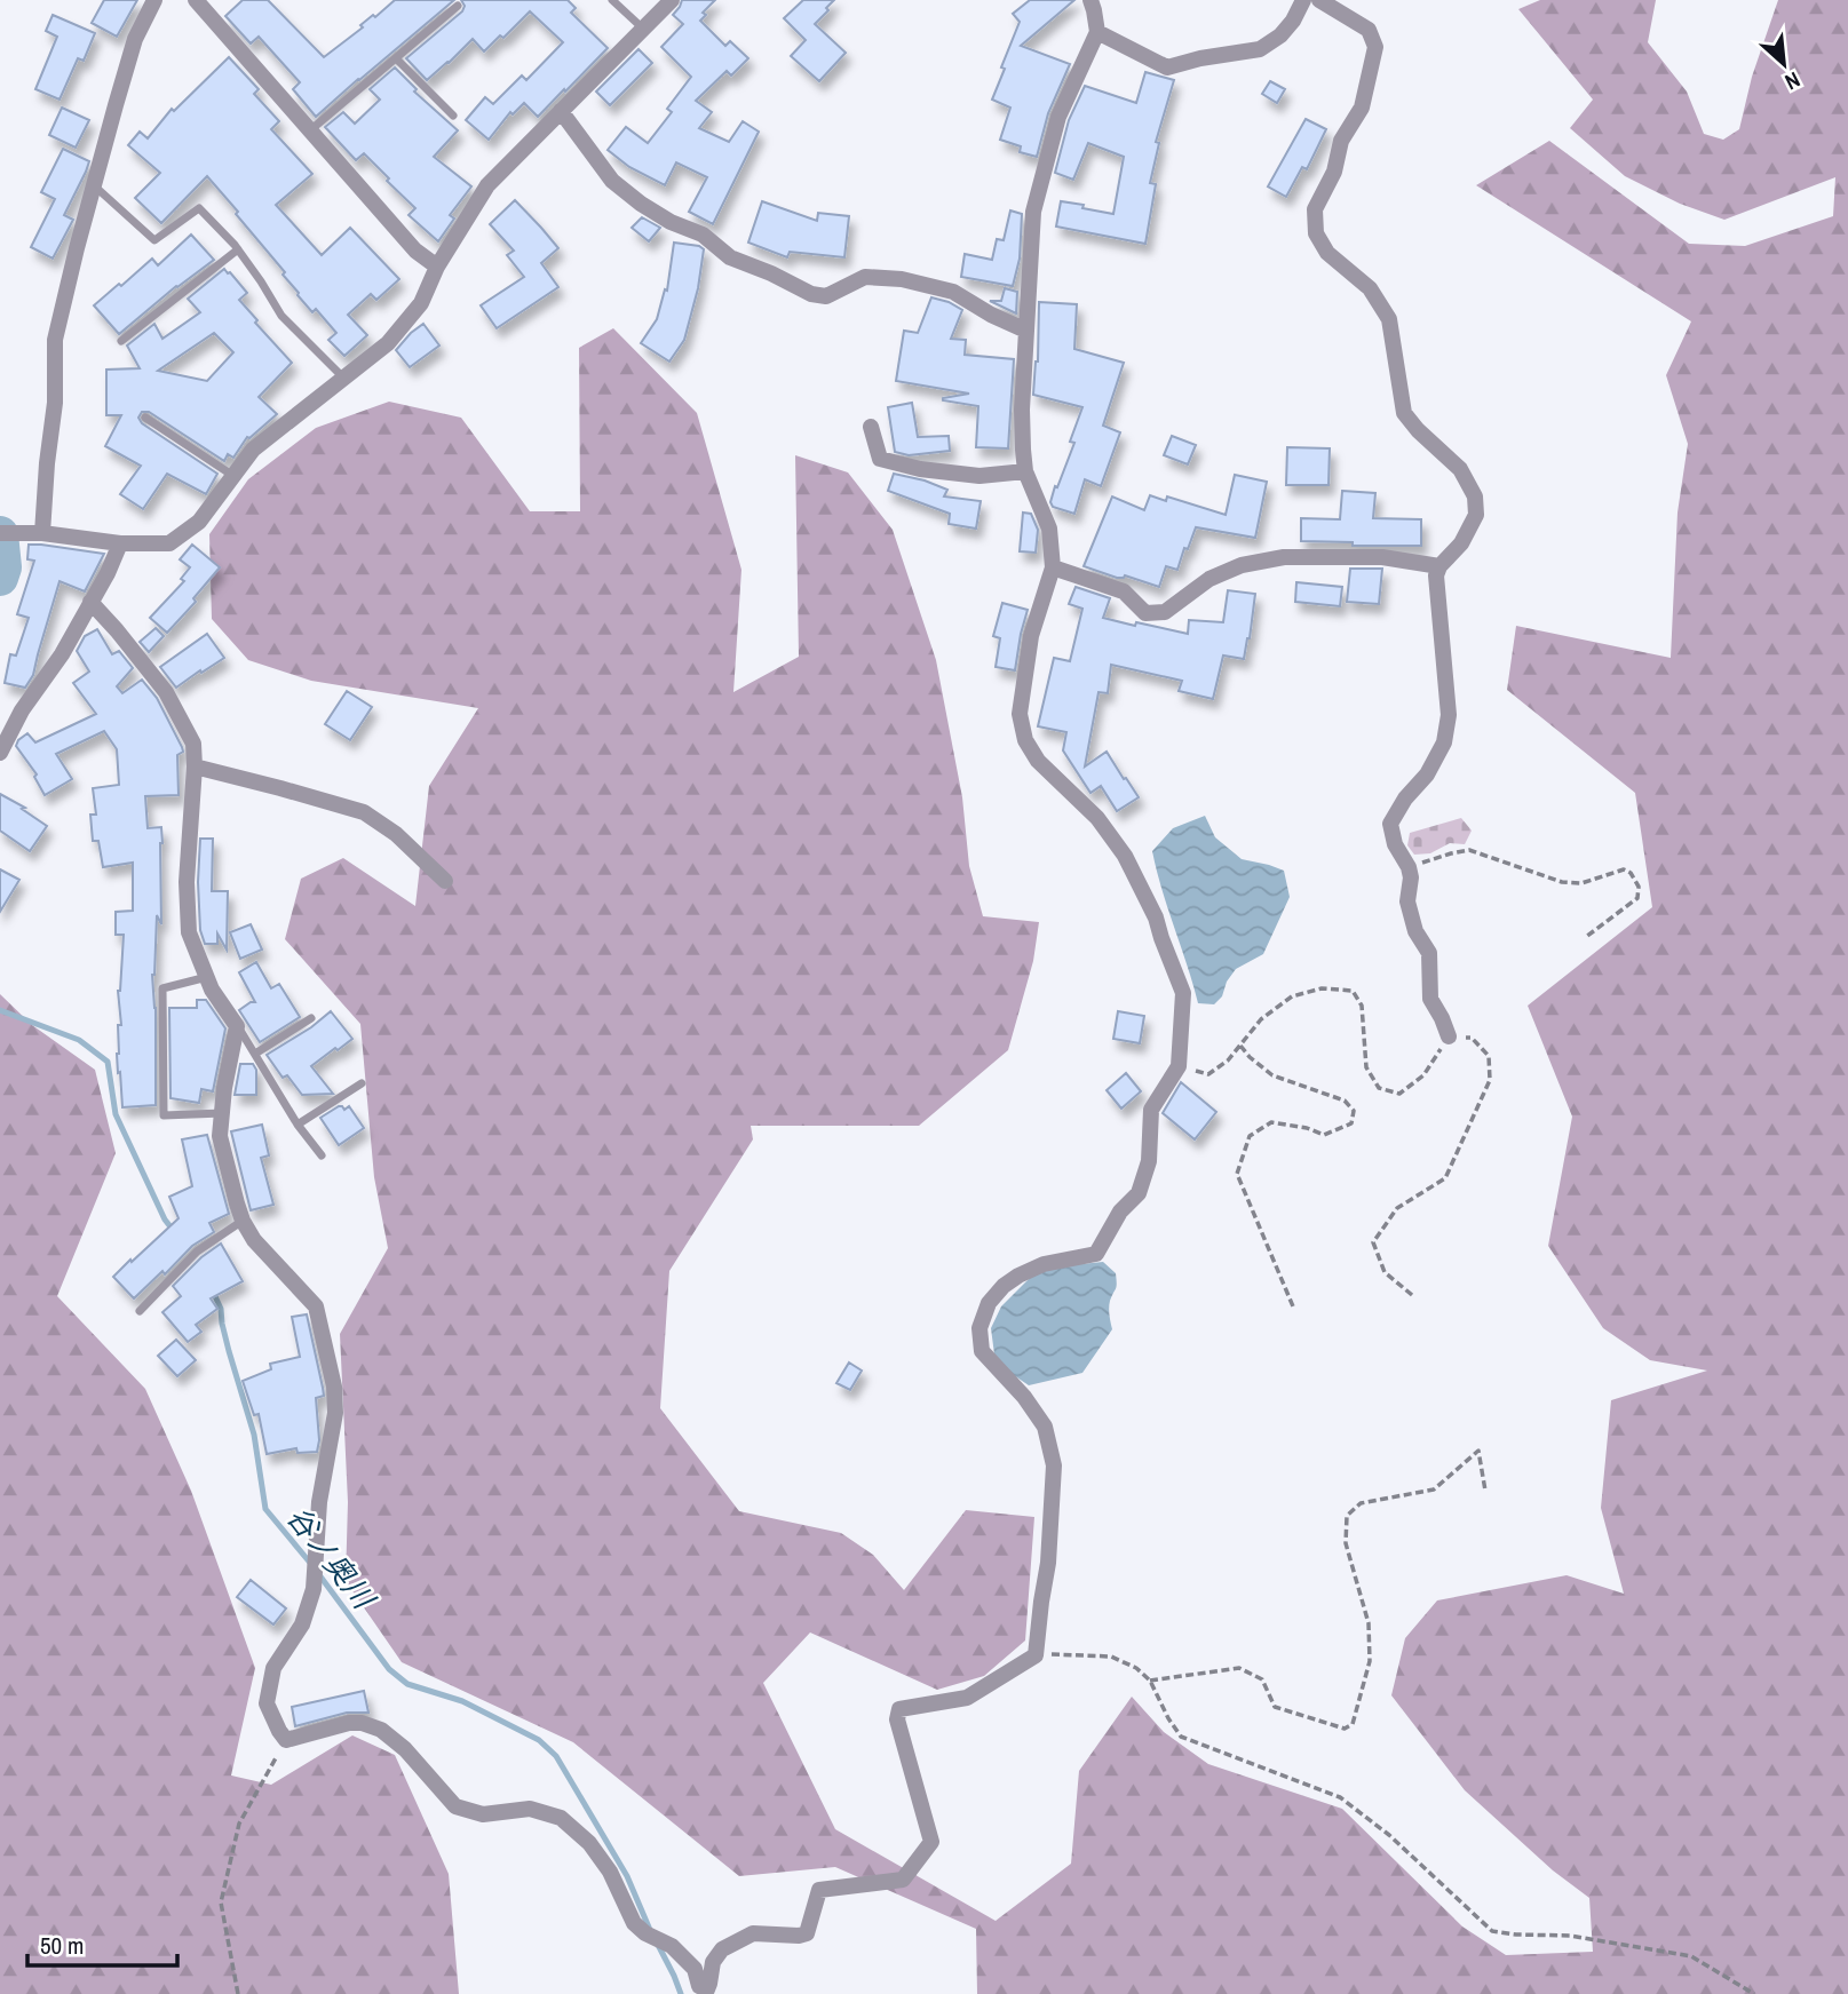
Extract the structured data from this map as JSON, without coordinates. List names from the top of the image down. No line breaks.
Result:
{"water":["谷ノ奥川"],"scale_bar":"50 m","north":"bottom right"}
